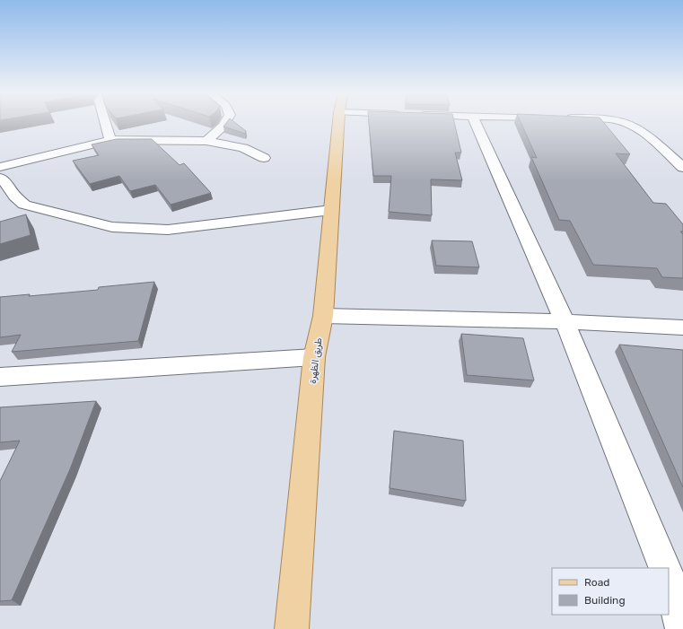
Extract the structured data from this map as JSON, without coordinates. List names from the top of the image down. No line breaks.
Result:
{"streets":{"main road":["طريق الظهرة"]},"legend":["Road","Building"]}
